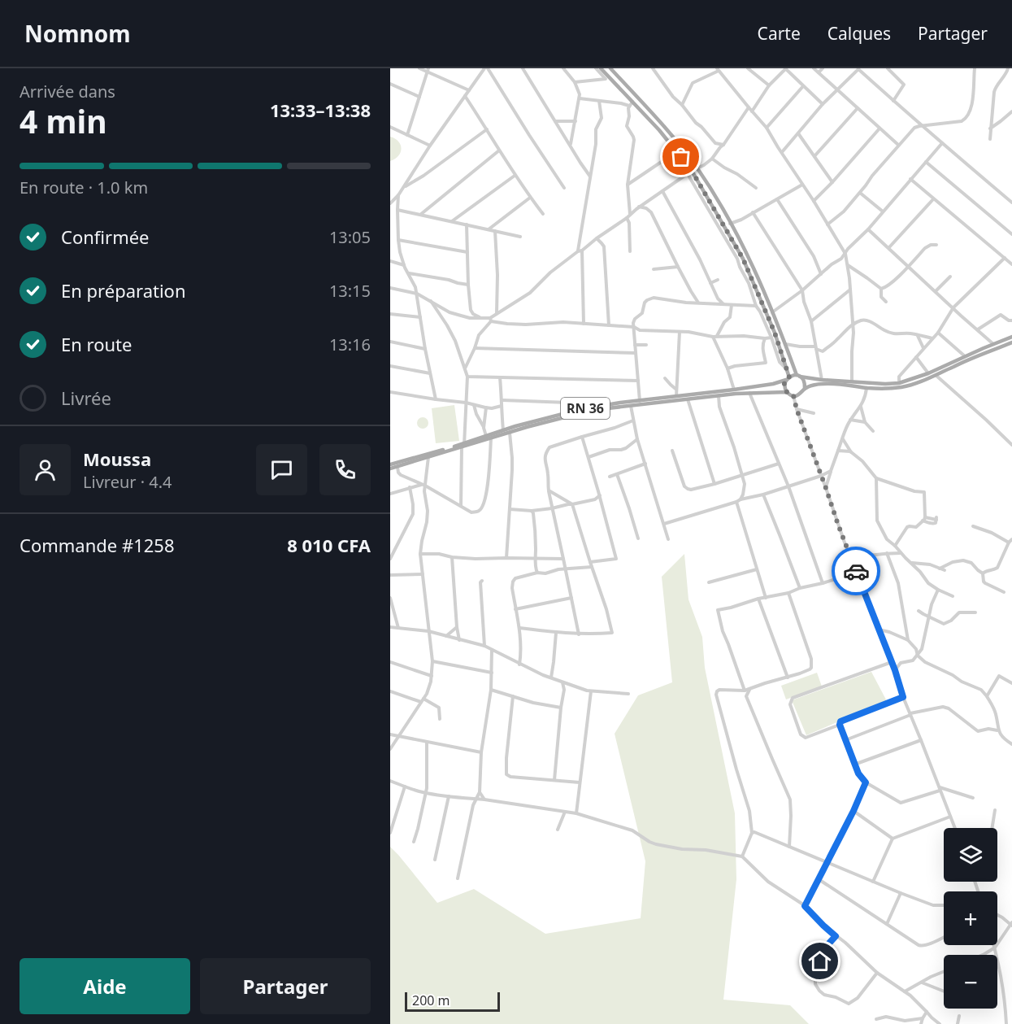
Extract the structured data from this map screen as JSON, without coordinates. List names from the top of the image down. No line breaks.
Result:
{"streets":{"main road":["RN 36"]},"scale_bar":"200 m","page":{"header":"Nomnom","nav":["Carte","Calques","Partager"],"heading":["4 min","Arrivée dans","13:33–13:38"],"panel":["Moussa","Livreur · 4.4","Commande #1258","8 010 CFA"],"bar":"En route · 1.0 km","list":[["Confirmée","13:05"],["En préparation","13:15"],["En route","13:16"],"Livrée"],"map_buttons":["+","−"],"buttons":["Aide","Partager"],"scale":"200 m"}}
